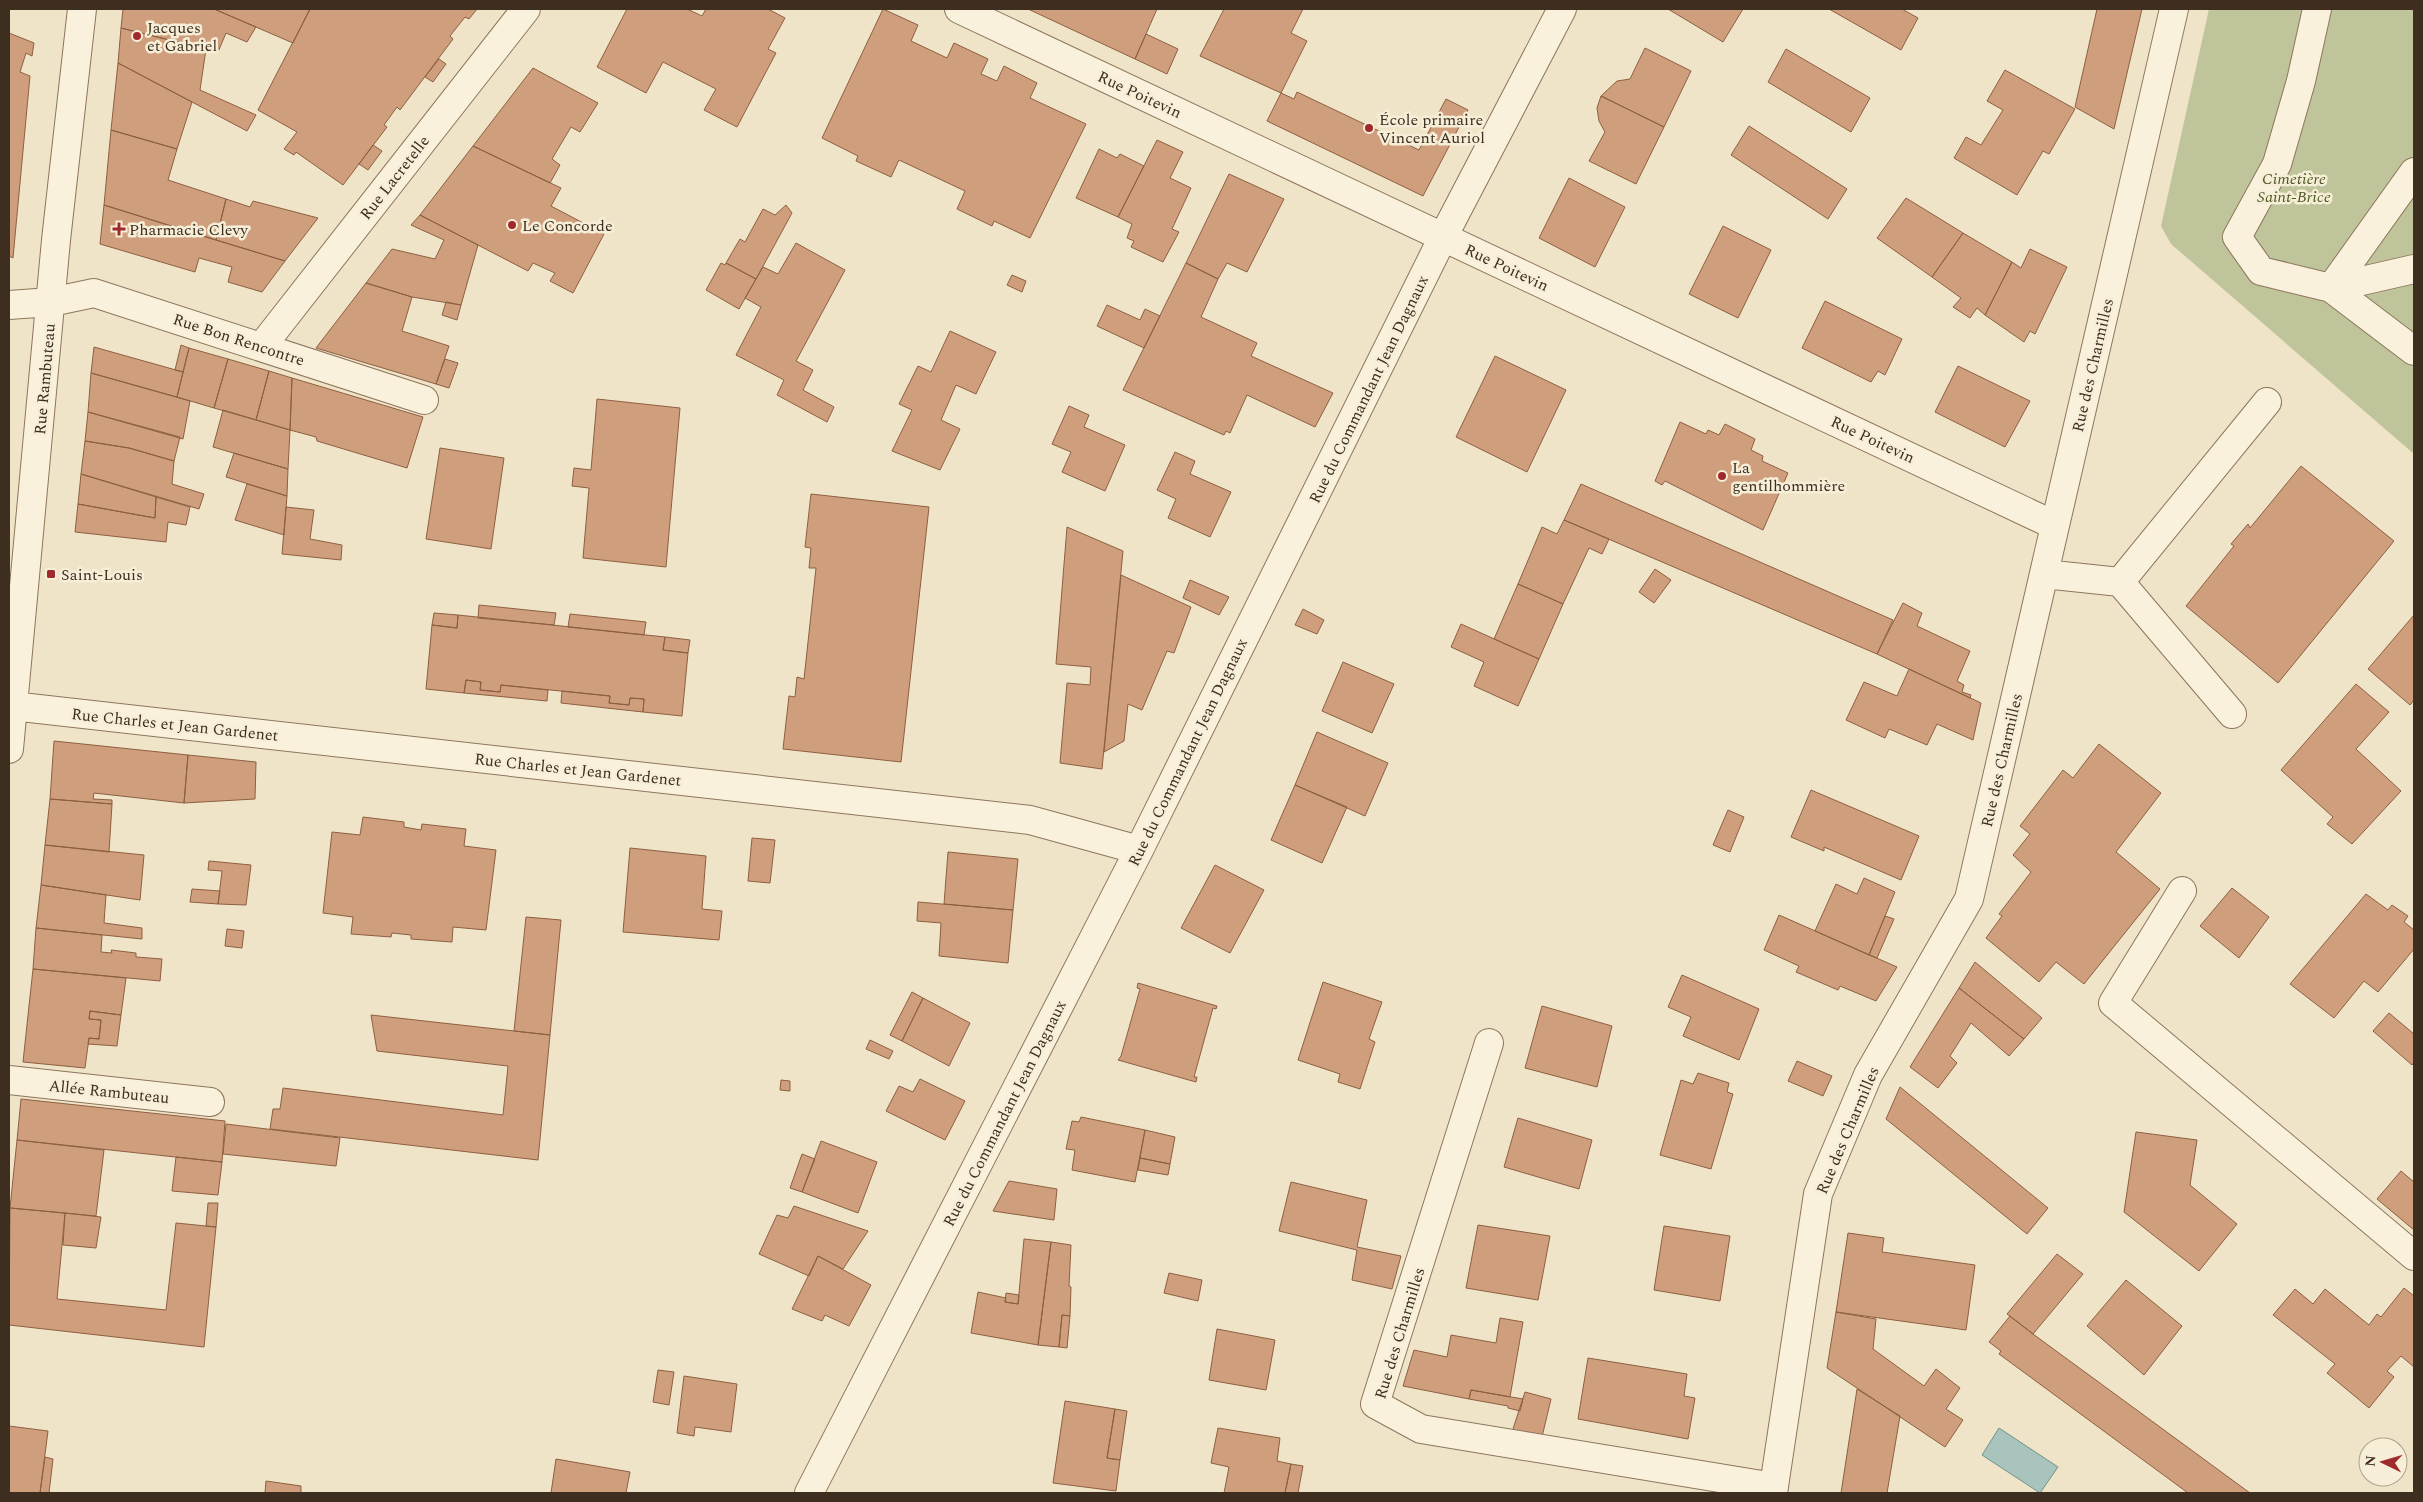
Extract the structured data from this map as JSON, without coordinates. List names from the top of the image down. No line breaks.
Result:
{"streets":{"street":["Rue Poitevin","Rue Lacretelle","Rue Bon Rencontre","Rue des Charmilles","Rue Rambuteau","Rue du Commandant Jean Dagnaux","Rue Charles et Jean Gardenet","Allée Rambuteau"]},"crossings":[["Rue Poitevin","Rue des Charmilles"],["Rue Poitevin","Rue du Commandant Jean Dagnaux"],["Rue Lacretelle","Rue Bon Rencontre"],["Rue Bon Rencontre","Rue Rambuteau"],["Rue Rambuteau","Rue Charles et Jean Gardenet"],["Rue du Commandant Jean Dagnaux","Rue Charles et Jean Gardenet"]],"parks":["Cimetière Saint-Brice"],"places":{"other":["Jacques et Gabriel","École primaire Vincent Auriol","Le Concorde","La gentilhommière"],"health":["Pharmacie Clevy"],"transit":["Saint-Louis"]},"north":"left"}
